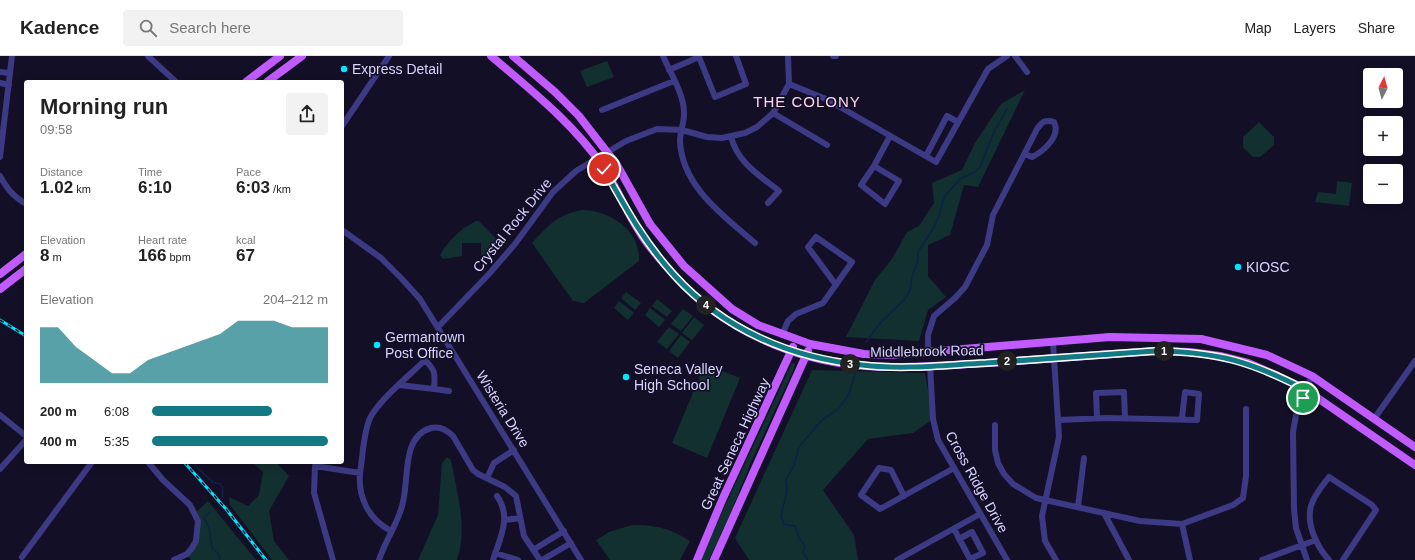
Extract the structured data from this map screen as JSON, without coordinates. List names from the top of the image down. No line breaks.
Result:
{"streets":{"main road":["Middlebrook Road","Great Seneca Highway"],"street":["Crystal Rock Drive","Wisteria Drive","Cross Ridge Drive"]},"crossings":[["Crystal Rock Drive","Middlebrook Road"],["Crystal Rock Drive","Wisteria Drive"],["Middlebrook Road","Great Seneca Highway"],["Middlebrook Road","Cross Ridge Drive"]],"districts":["THE COLONY"],"places":["Express Detail","KIOSC","Germantown Post Office","Seneca Valley High School"],"north":"top","page":{"header":"Kadence","search":"Search here","nav":["Map","Layers","Share"],"map_buttons":["+","−"],"heading":["Morning run","09:58"],"stats":[["Distance","1.02 km"],["Time","6:10"],["Pace","6:03 /km"],["Elevation","8 m"],["Heart rate","166 bpm"],["kcal","67"]],"chart":["Elevation","204–212 m"],"pins":["4","1","2","3"],"list":[{"name":"200 m","note":"6:08"},{"name":"400 m","note":"5:35"}]}}
